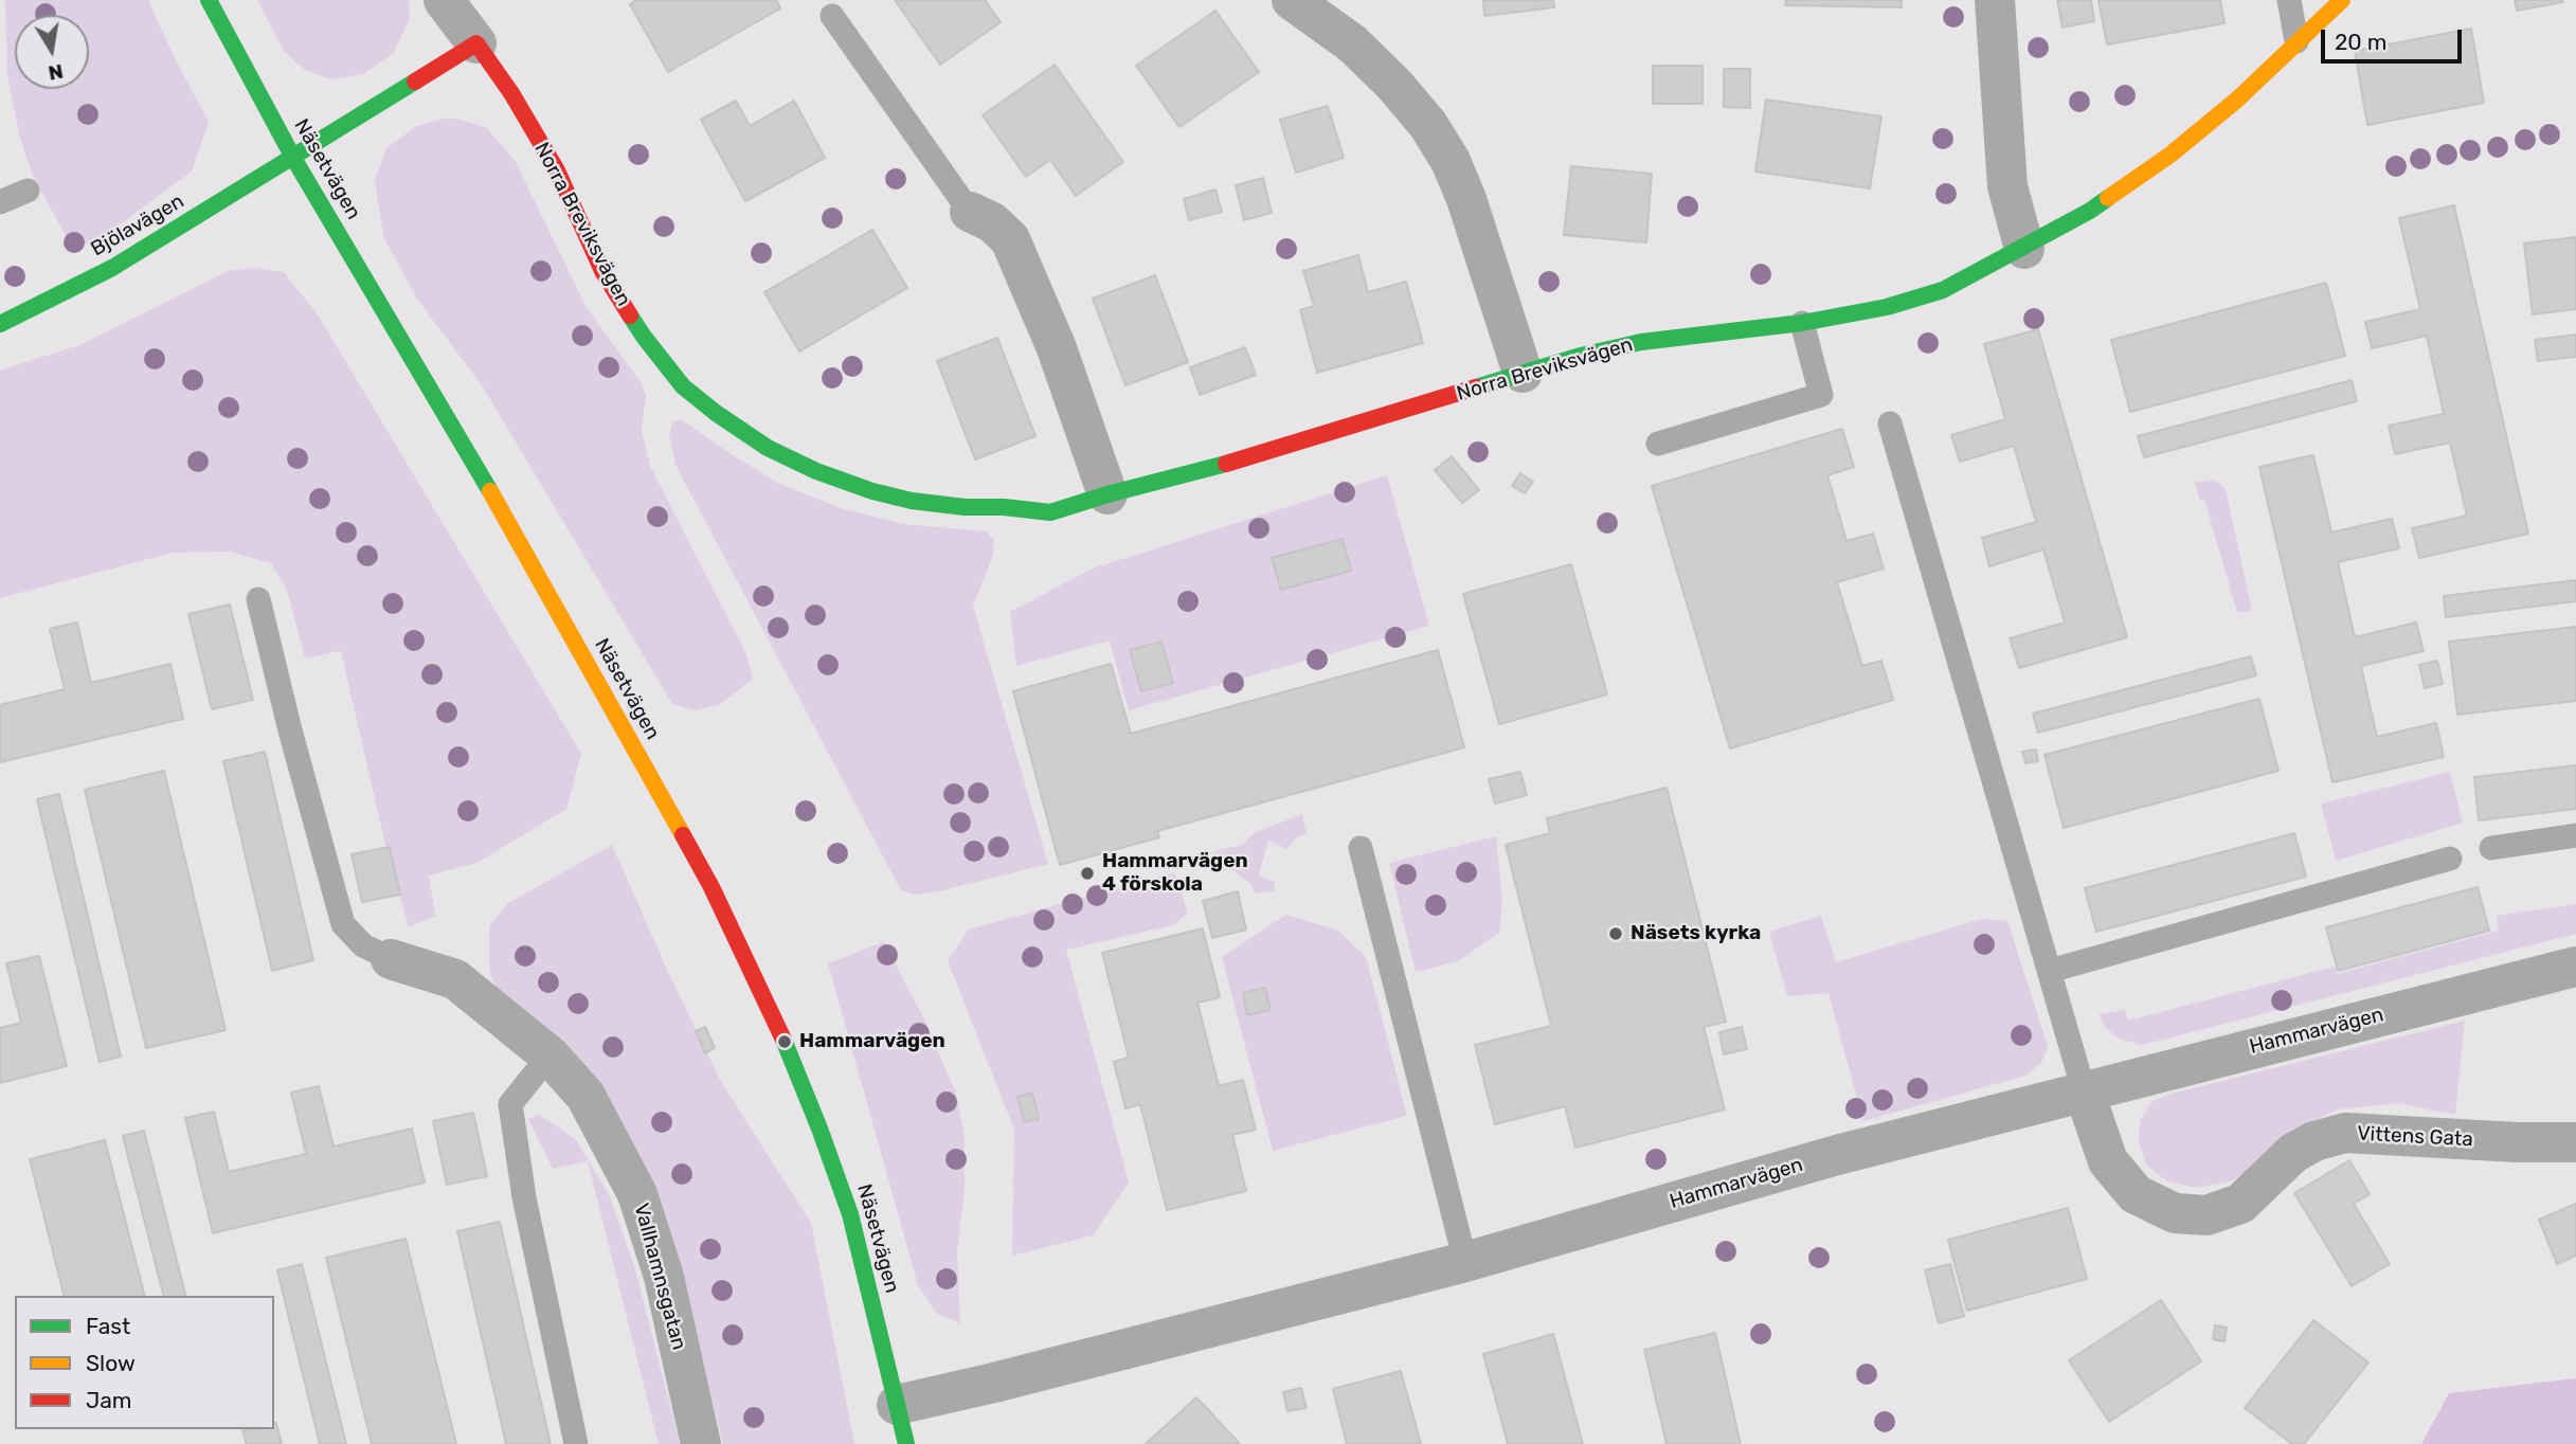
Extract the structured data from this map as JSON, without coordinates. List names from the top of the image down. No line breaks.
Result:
{"streets":{"street":["Näsetvägen","Norra Breviksvägen","Bjölavägen","Hammarvägen","Vittens Gata","Vallhamnsgatan"]},"crossings":[["Näsetvägen","Bjölavägen"],["Näsetvägen","Hammarvägen"],["Hammarvägen","Vittens Gata"]],"places":["Hammarvägen 4 förskola","Näsets kyrka","Hammarvägen"],"legend":["Fast","Slow","Jam"],"scale_bar":"20 m","north":"bottom"}
